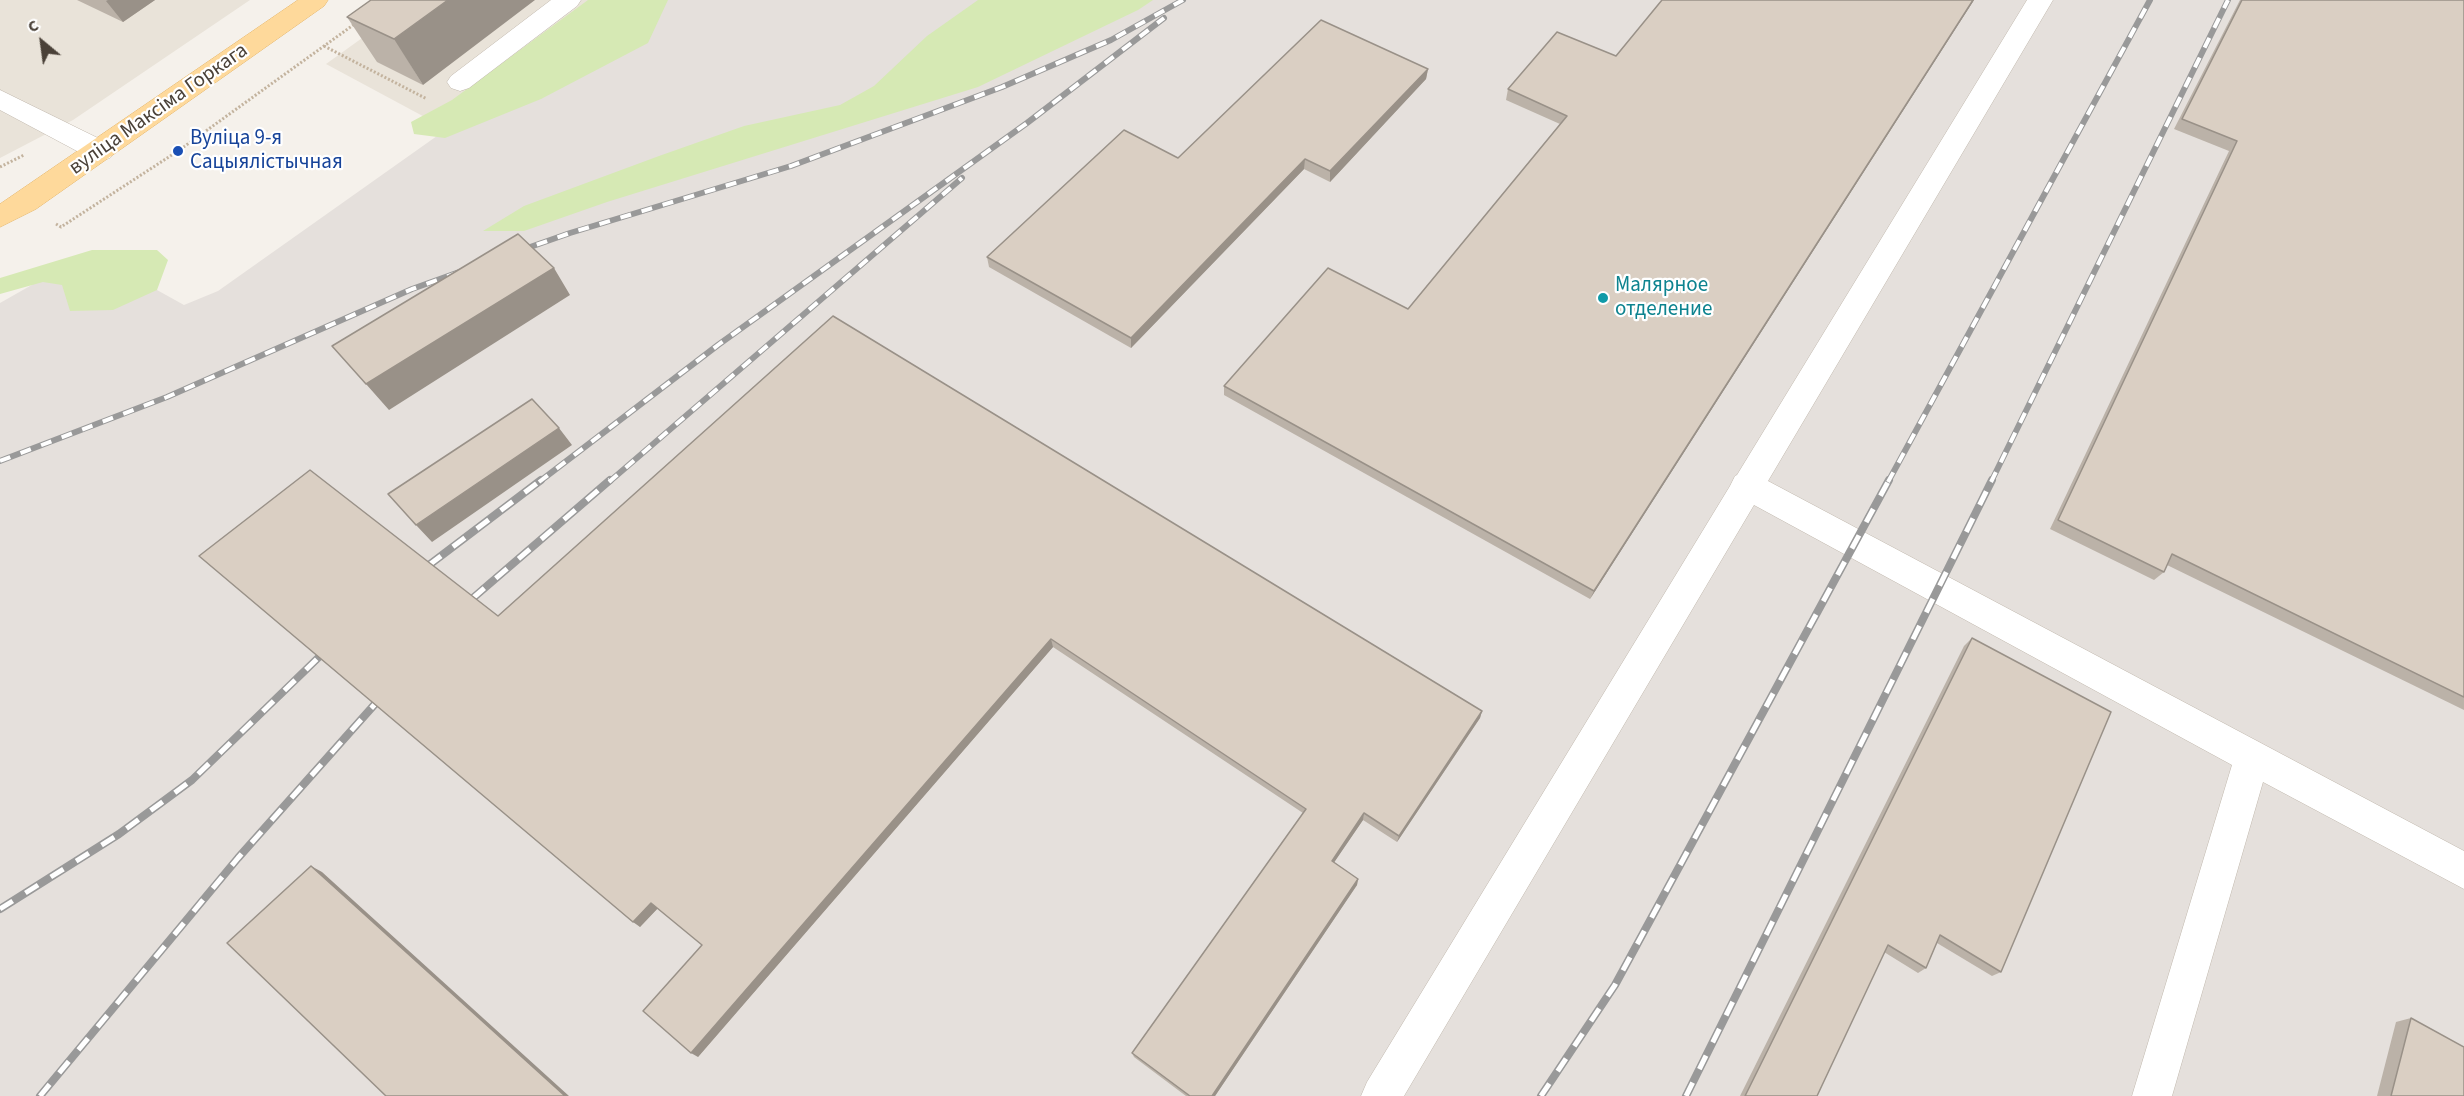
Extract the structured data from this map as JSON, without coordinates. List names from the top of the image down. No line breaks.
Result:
{"streets":{"main road":["вуліца Максіма Горкага"]},"places":["Вуліца 9-я Сацыялістычная","Малярное отделение"],"north":"top left"}
